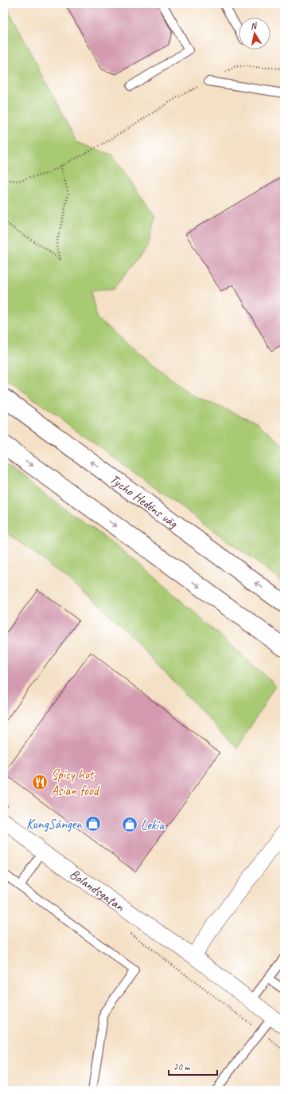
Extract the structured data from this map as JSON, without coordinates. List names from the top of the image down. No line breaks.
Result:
{"streets":{"main road":["Tycho Hedéns väg"],"street":["Bolandsgatan"]},"places":{"restaurant":["Spicy hot Asian food"],"shop":["KungSängen","Lekia"]},"scale_bar":"20 m","north":"top"}
